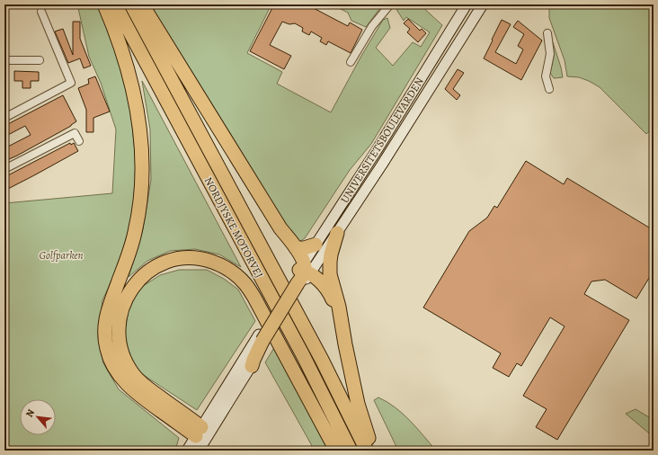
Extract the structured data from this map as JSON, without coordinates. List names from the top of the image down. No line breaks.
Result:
{"streets":{"highway":["NORDJYSKE MOTORVEJ"],"main road":["UNIVERSITETSBOULEVARDEN"]},"parks":["Golfparken"],"north":"top left"}
